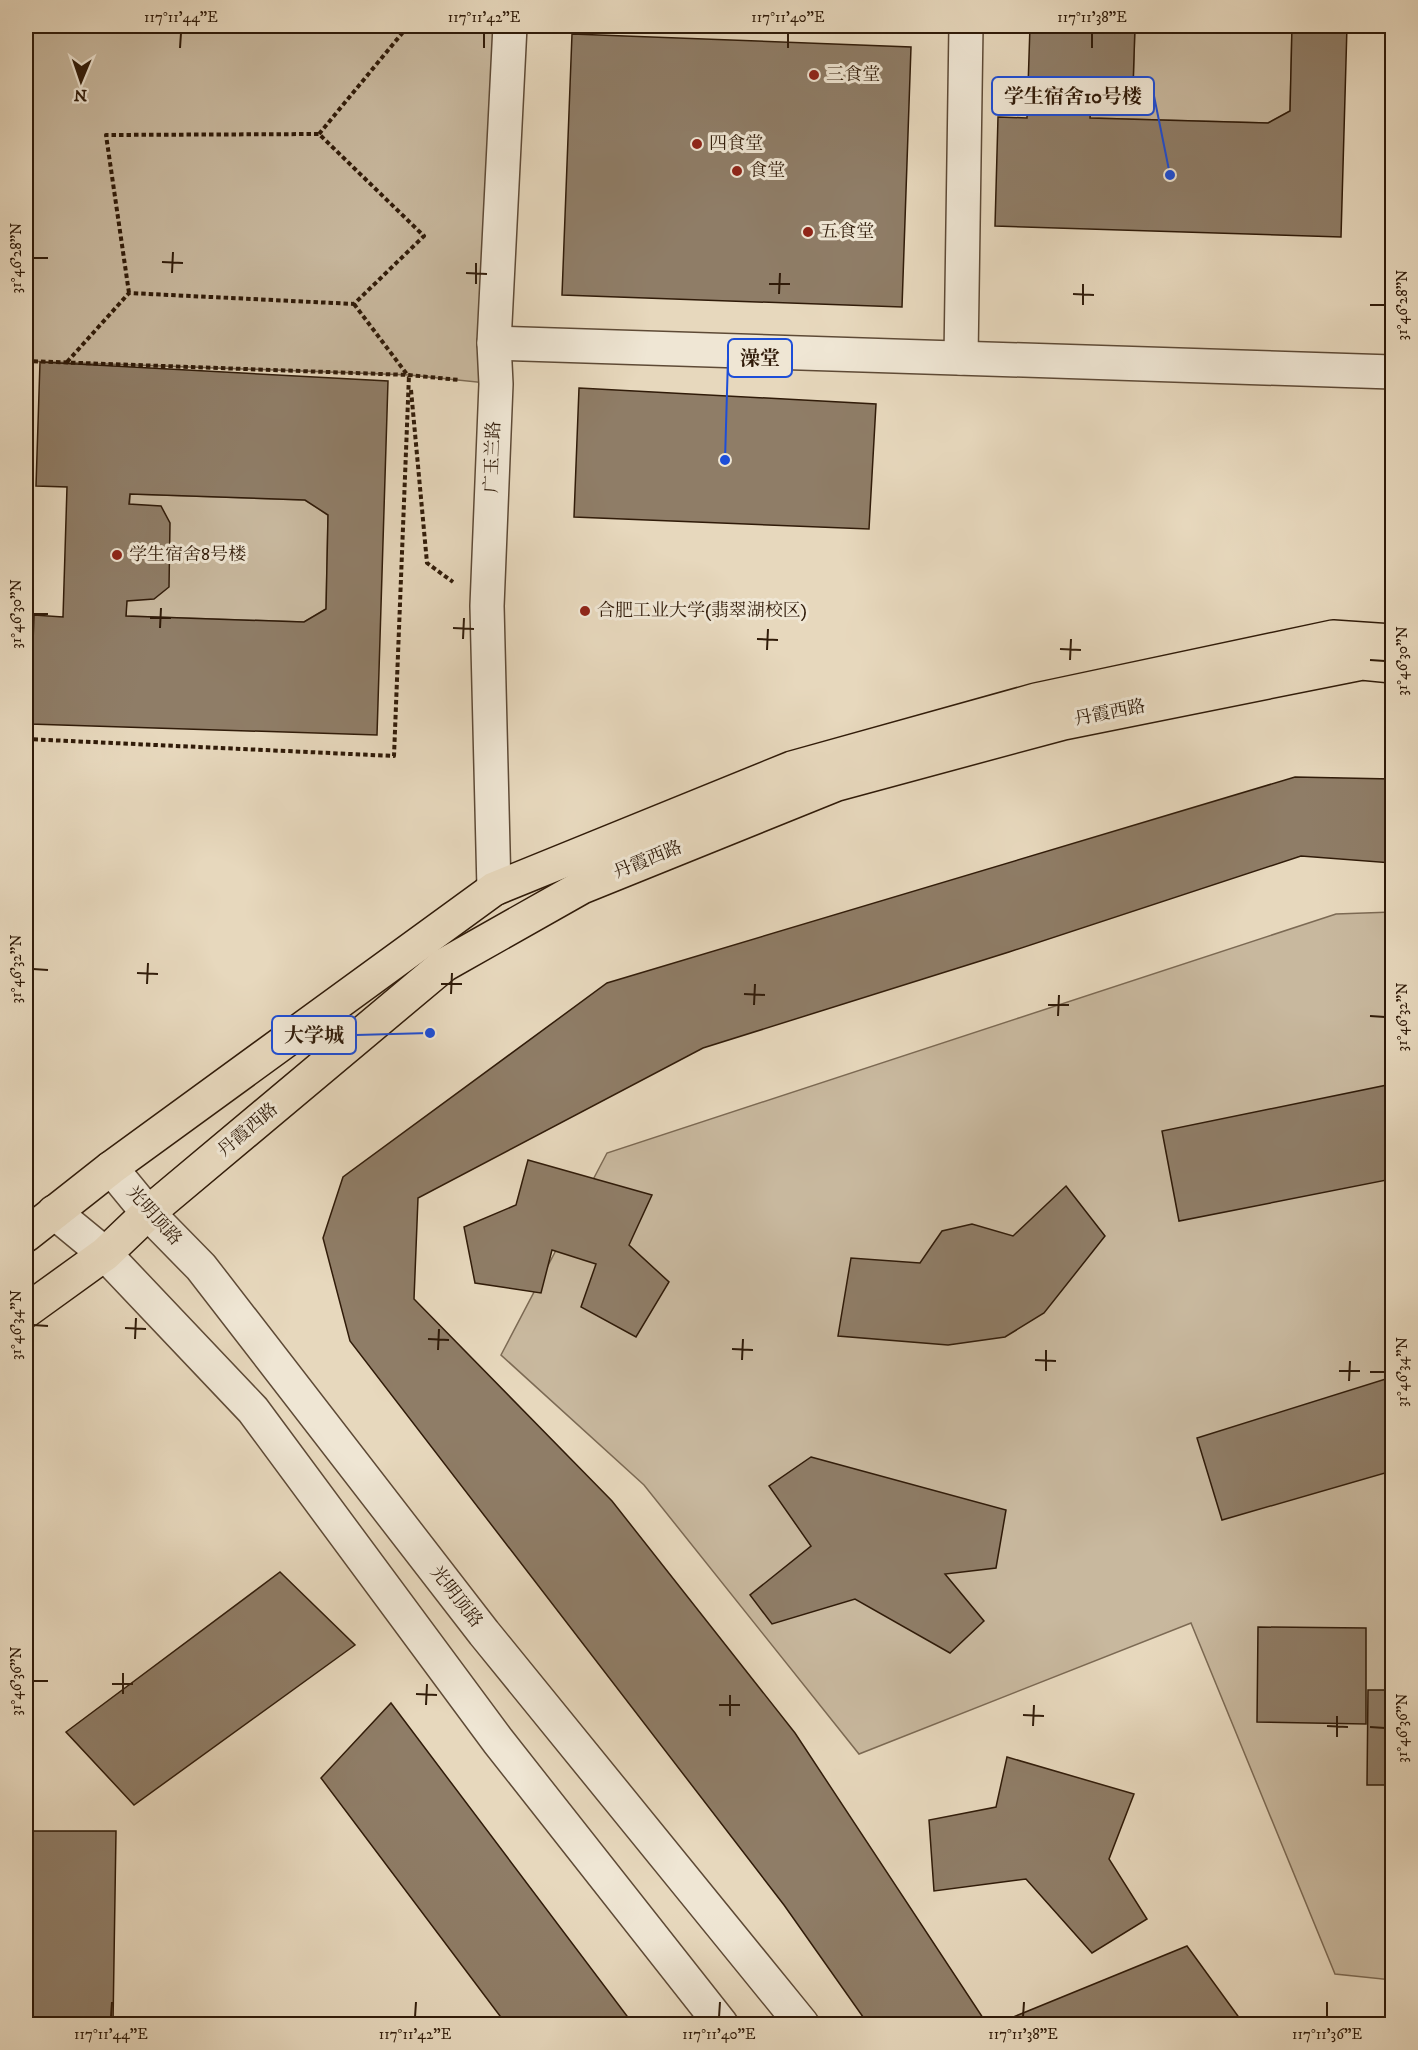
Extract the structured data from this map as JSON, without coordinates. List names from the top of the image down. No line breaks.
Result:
{"streets":{"main road":["丹霞西路"],"street":["广玉兰路","光明顶路"]},"crossings":[["广玉兰路","丹霞西路"],["丹霞西路","光明顶路"]],"places":["三食堂","四食堂","食堂","学生宿舍10号楼","五食堂","澡堂","学生宿舍8号楼","合肥工业大学(翡翠湖校区)","大学城"],"north":"bottom","coordinates":["117°11'44\"E","117°11'42\"E","117°11'40\"E","117°11'38\"E","31°46'28\"N","31°46'30\"N","31°46'32\"N","31°46'34\"N","31°46'36\"N","117°11'36\"E"]}
